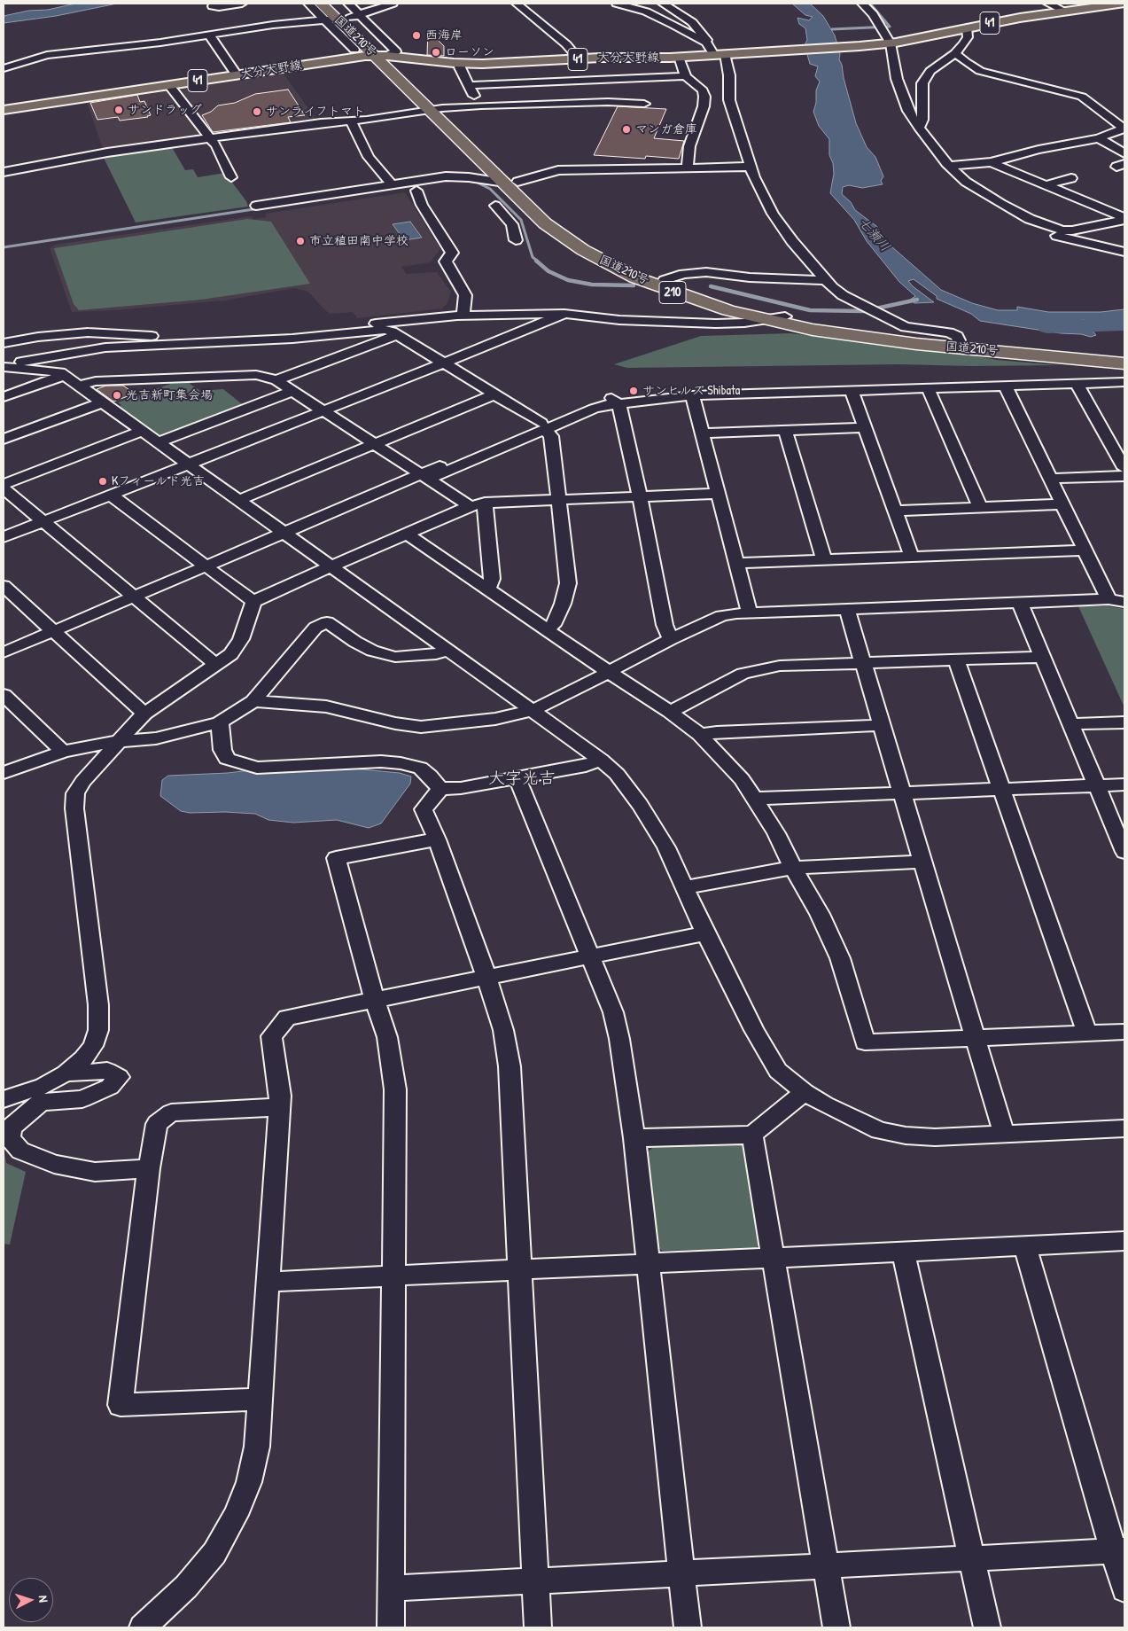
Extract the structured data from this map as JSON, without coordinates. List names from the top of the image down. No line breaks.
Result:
{"streets":{"highway":["国道210号","210"],"main road":["41","大分大野線"]},"crossings":[["国道210号","大分大野線"]],"districts":["大字光吉"],"water":["七瀬川"],"places":["西海岸","ローソン","サンドラッグ","サンライフトマト","マンガ倉庫","市立稙田南中学校","サンヒルズ Shibata","光吉新町集会場","Kフィールド光吉"],"north":"right"}
